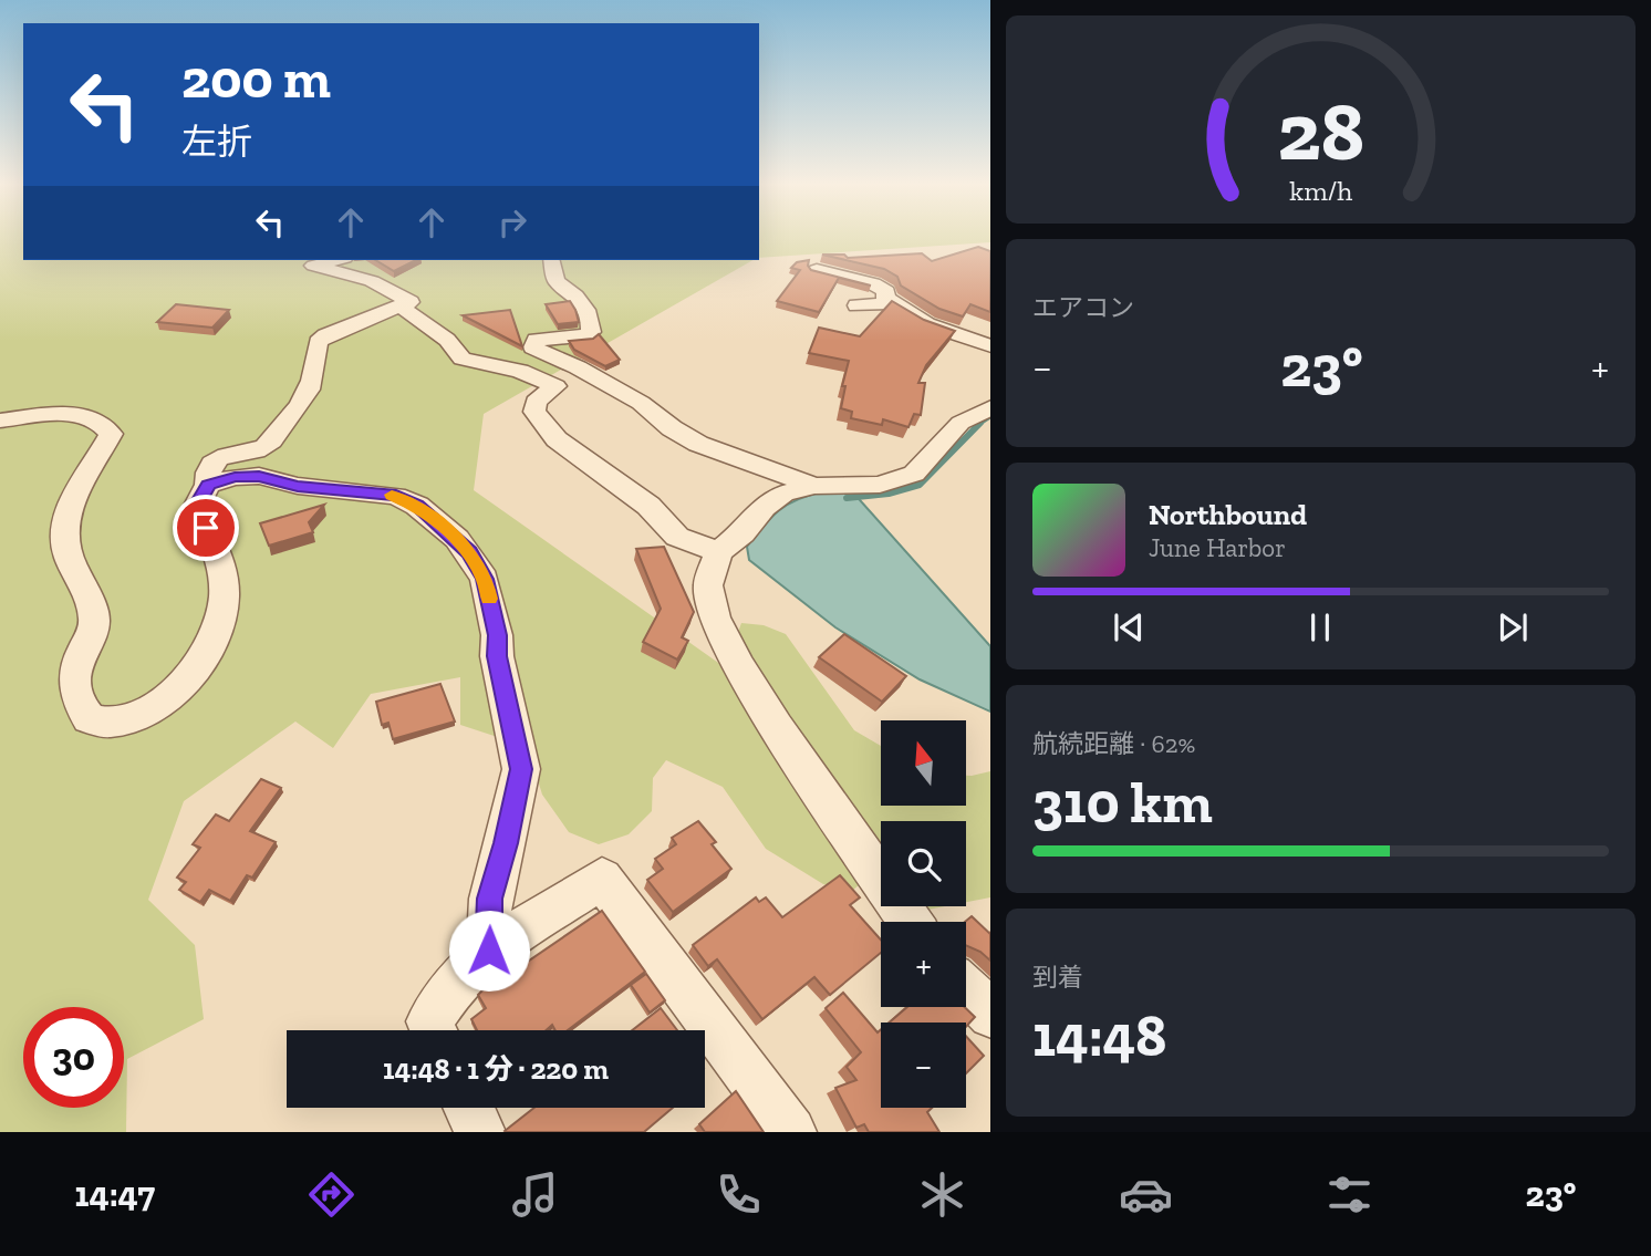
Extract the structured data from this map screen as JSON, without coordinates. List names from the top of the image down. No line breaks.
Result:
{"north":"top","page":{"turn":["200 m","左折"],"tile":["エアコン",["航続距離 · 62%","310 km"],["到着","14:48"]],"heat":["−","23°","+"],"song":["Northbound","June Harbor"],"map_buttons":["+","−"],"limit":"30","trip":"14:48 · 1 分 · 220 m","tabs":["14:47","23°"],"gauge":["28","km/h"]}}
